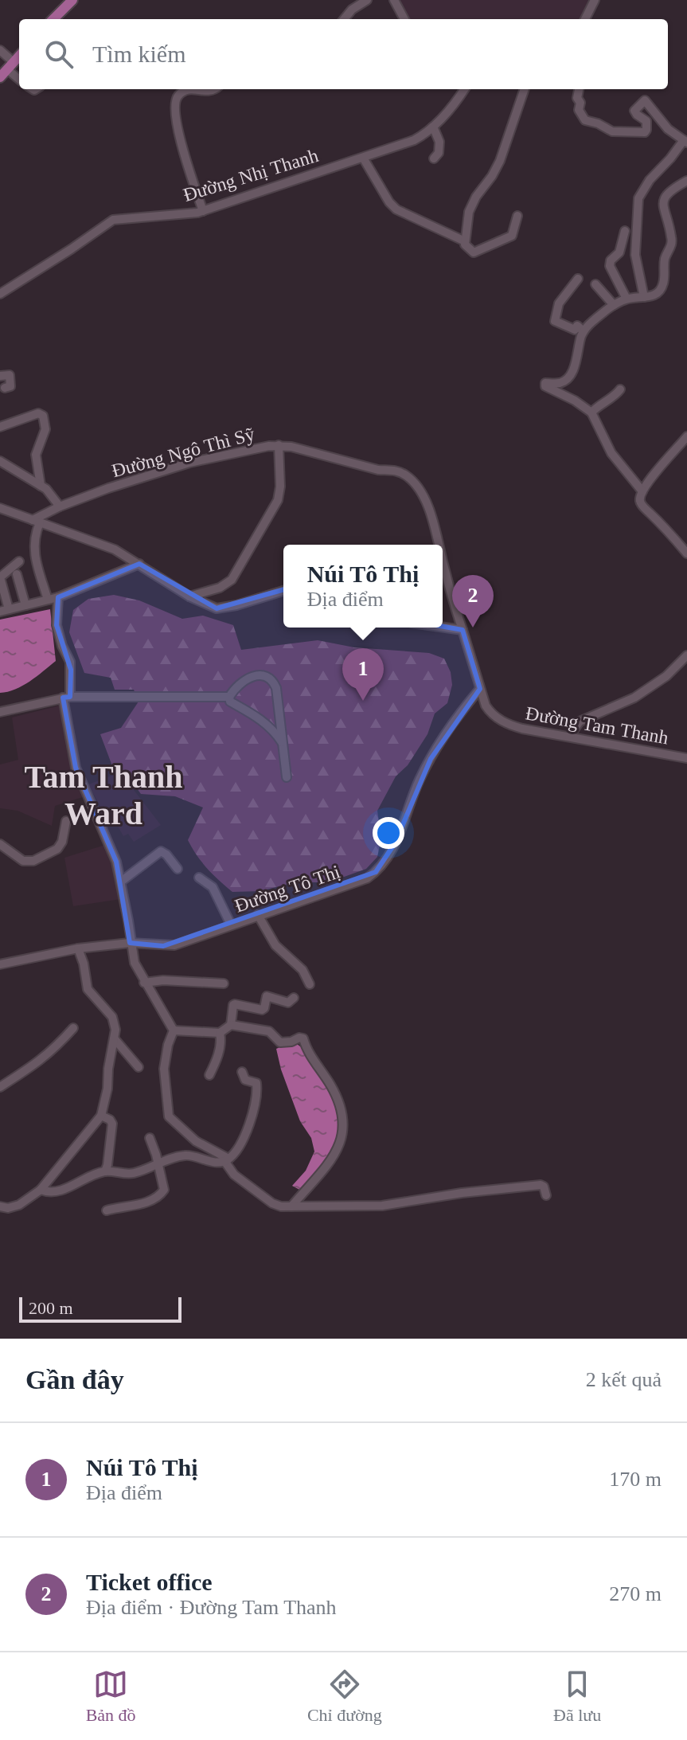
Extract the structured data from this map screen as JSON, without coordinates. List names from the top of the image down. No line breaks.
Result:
{"streets":{"street":["Đường Nhị Thanh","Đường Ngô Thì Sỹ","Đường Tam Thanh","Đường Tô Thị"]},"crossings":[["Đường Ngô Thì Sỹ","Đường Tam Thanh"],["Đường Tam Thanh","Đường Tô Thị"]],"districts":["Tam Thanh Ward"],"scale_bar":"200 m","page":{"search":"Tìm kiếm","popup":["Núi Tô Thị","Địa điểm"],"pins":["2","1"],"scale":"200 m","heading":["Gần đây","2 kết quả"],"list":[{"mark":"1","name":"Núi Tô Thị","note":"Địa điểm","value":"170 m"},{"mark":"2","name":"Ticket office","note":"Địa điểm · Đường Tam Thanh","value":"270 m"}],"nav":["Bản đồ","Chỉ đường","Đã lưu"]}}
